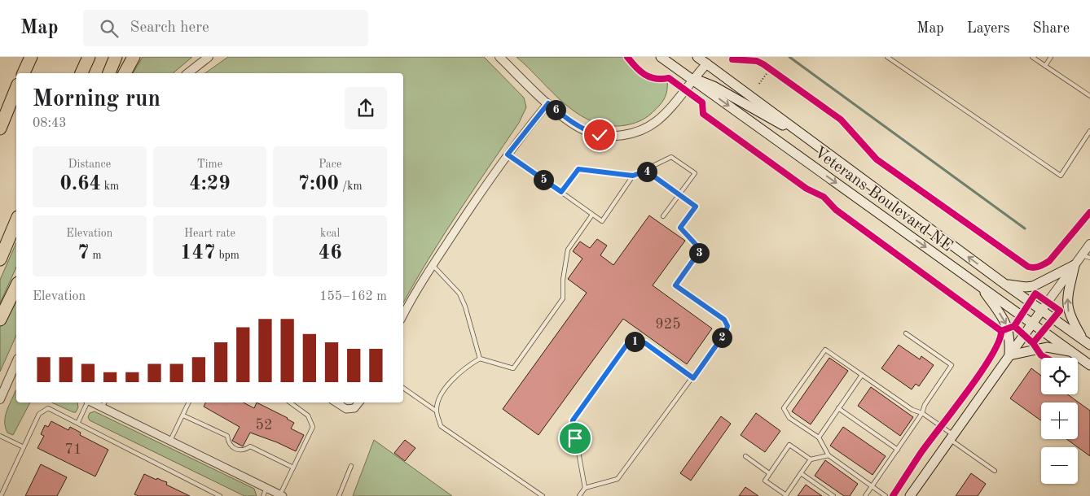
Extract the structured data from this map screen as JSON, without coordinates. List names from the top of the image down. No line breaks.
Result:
{"streets":{"main road":["Veterans Boulevard NE"]},"house_numbers":["925","52","71"],"page":{"header":"Map","search":"Search here","nav":["Map","Layers","Share"],"heading":["Morning run","08:43"],"pins":["6","4","5","3","2","1"],"stats":[["Distance","0.64 km"],["Time","4:29"],["Pace","7:00 /km"],["Elevation","7 m"],["Heart rate","147 bpm"],["kcal","46"]],"chart":["Elevation","155–162 m"],"map_buttons":["+","−"]}}
